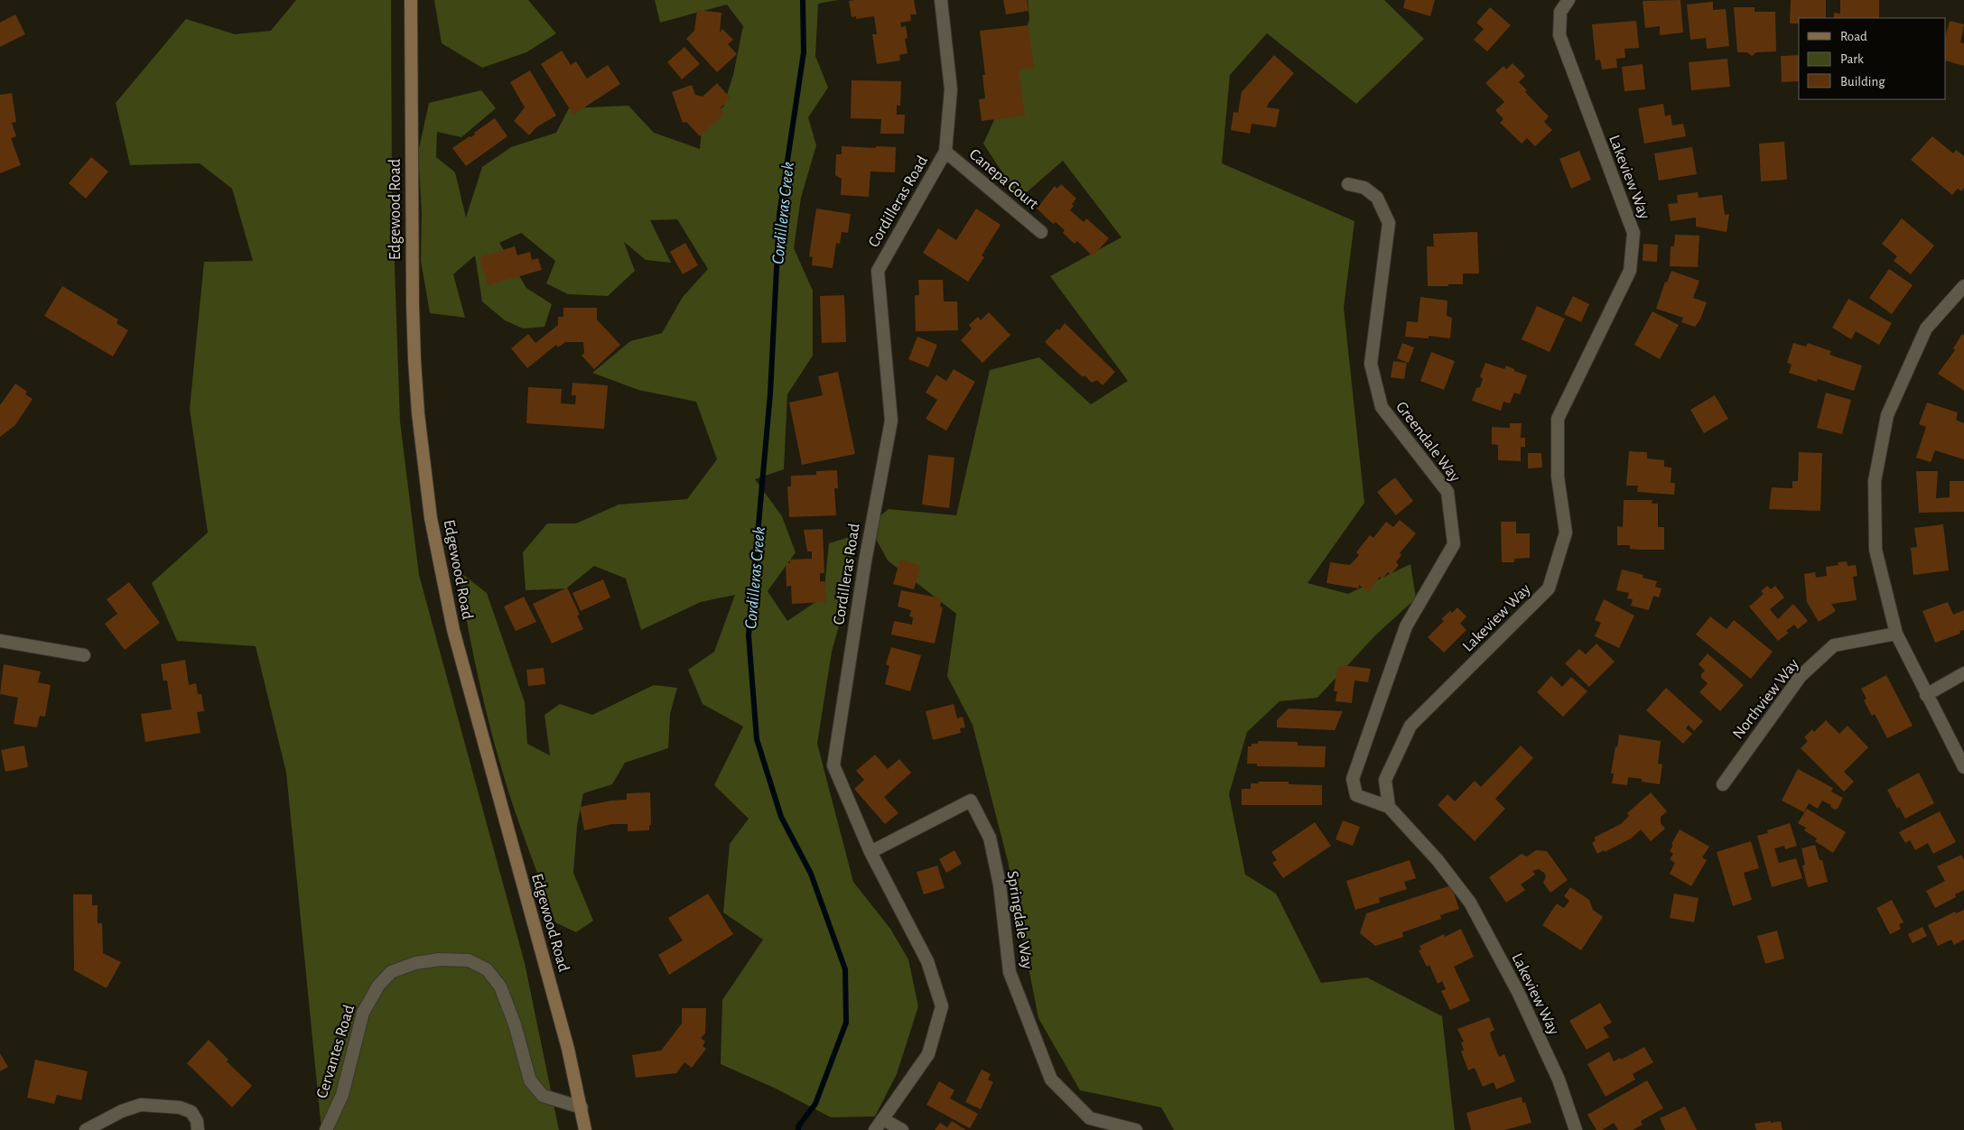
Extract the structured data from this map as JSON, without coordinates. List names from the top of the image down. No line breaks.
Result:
{"streets":{"main road":["Edgewood Road"],"street":["Lakeview Way","Canepa Court","Cordilleras Road","Greendale Way","Northview Way","Springdale Way","Cervantes Road"]},"crossings":[["Lakeview Way","Greendale Way"],["Canepa Court","Cordilleras Road"],["Cordilleras Road","Springdale Way"],["Edgewood Road","Cervantes Road"]],"water":["Cordilleras Creek"],"legend":["Road","Park","Building"]}
